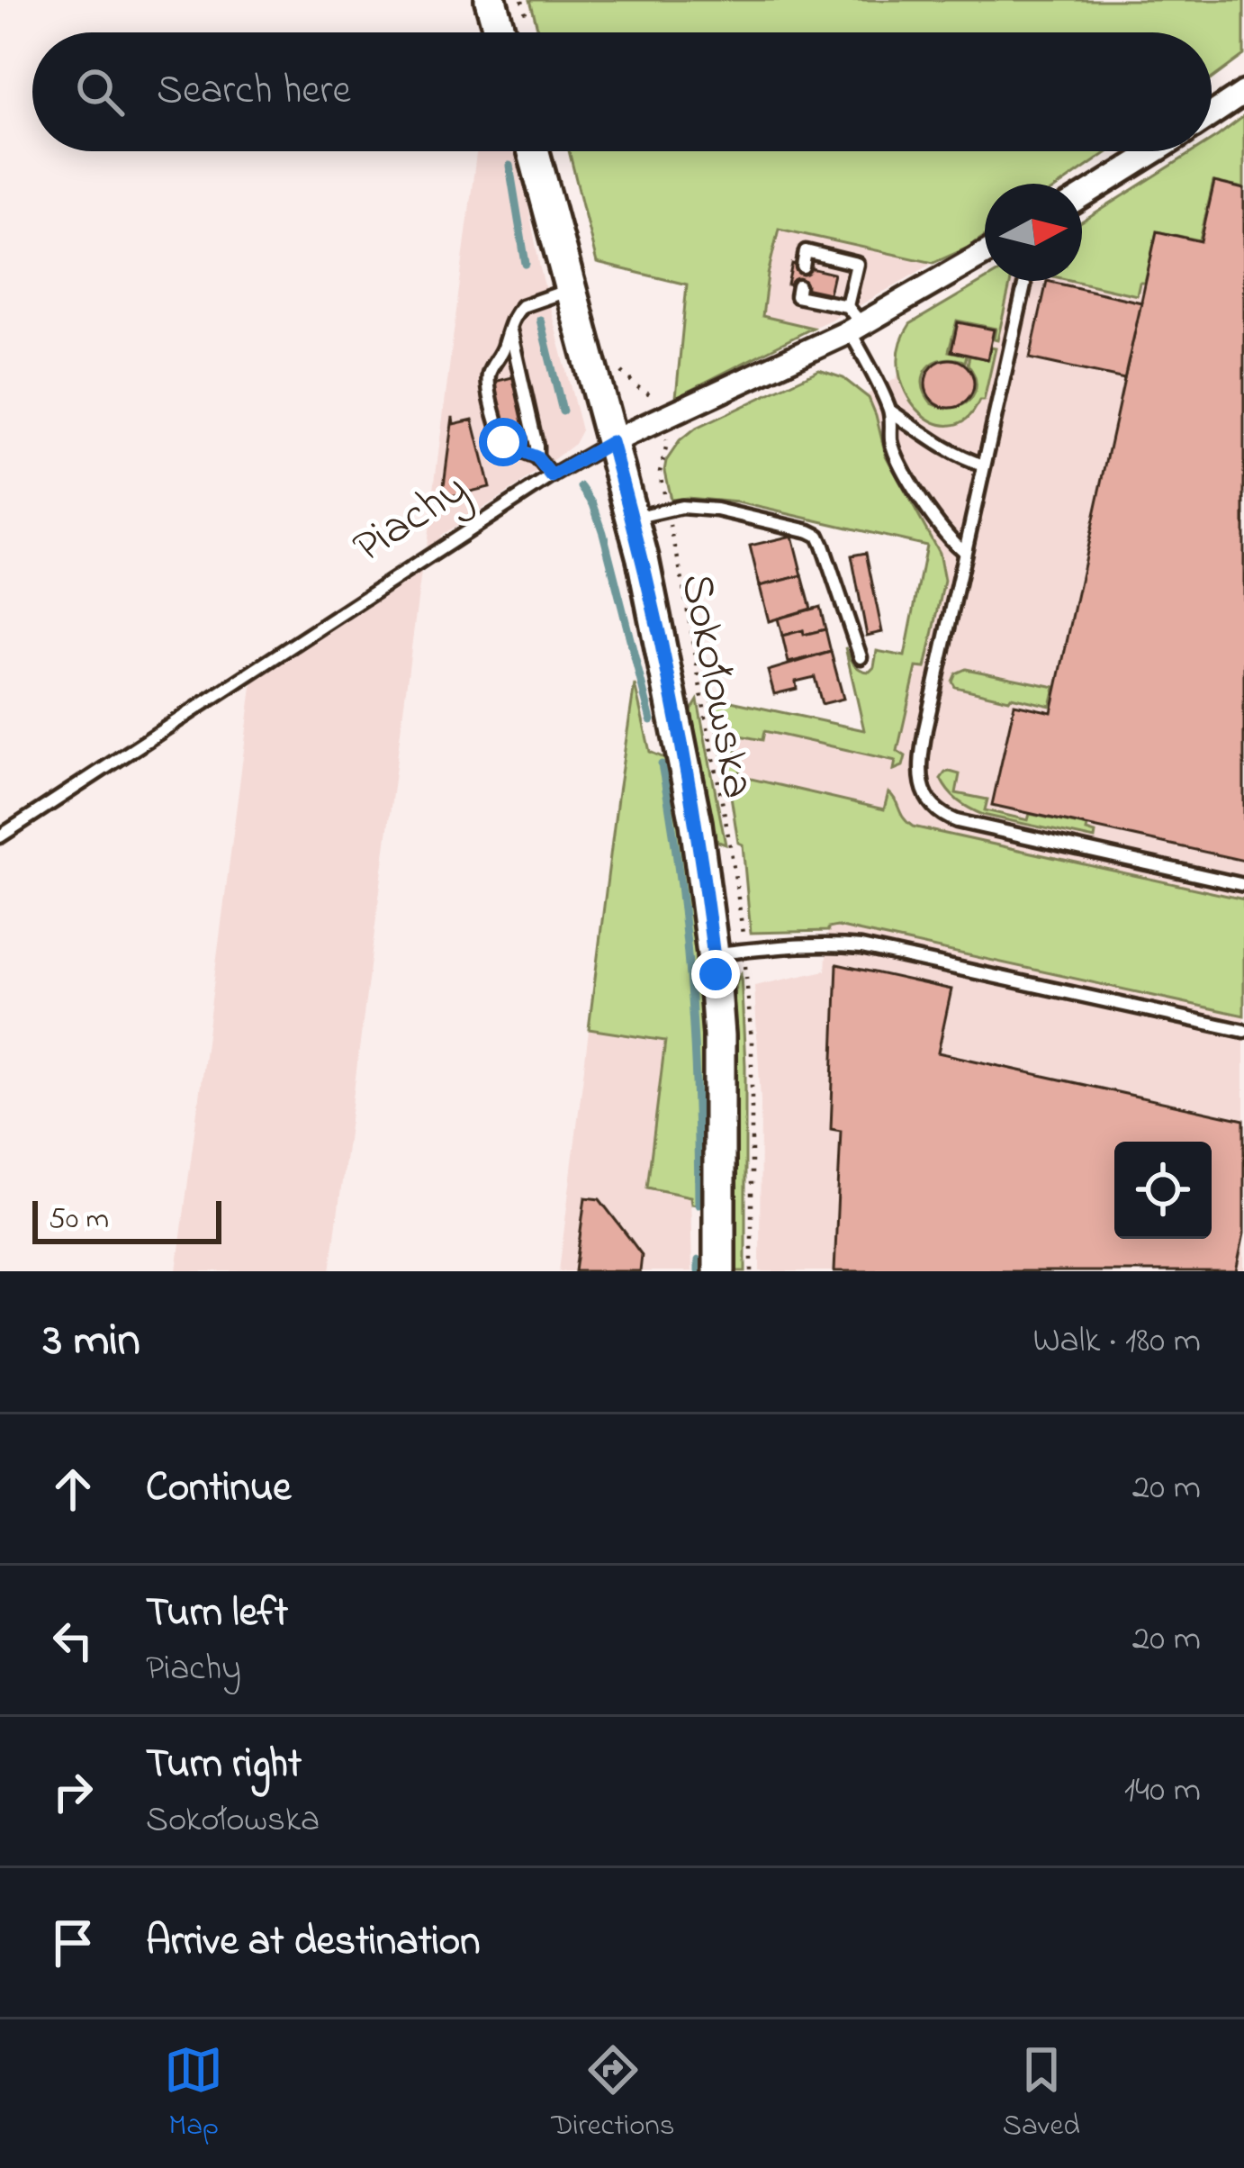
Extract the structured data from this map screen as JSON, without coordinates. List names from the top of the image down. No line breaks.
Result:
{"streets":{"street":["Piachy","Sokołowska"]},"crossings":[["Piachy","Sokołowska"]],"scale_bar":"50 m","north":"right","page":{"search":"Search here","scale":"50 m","heading":["3 min","Walk · 180 m"],"list":[["Continue","20 m"],["Turn left","Piachy","20 m"],["Turn right","Sokołowska","140 m"],"Arrive at destination"],"nav":["Map","Directions","Saved"]}}
